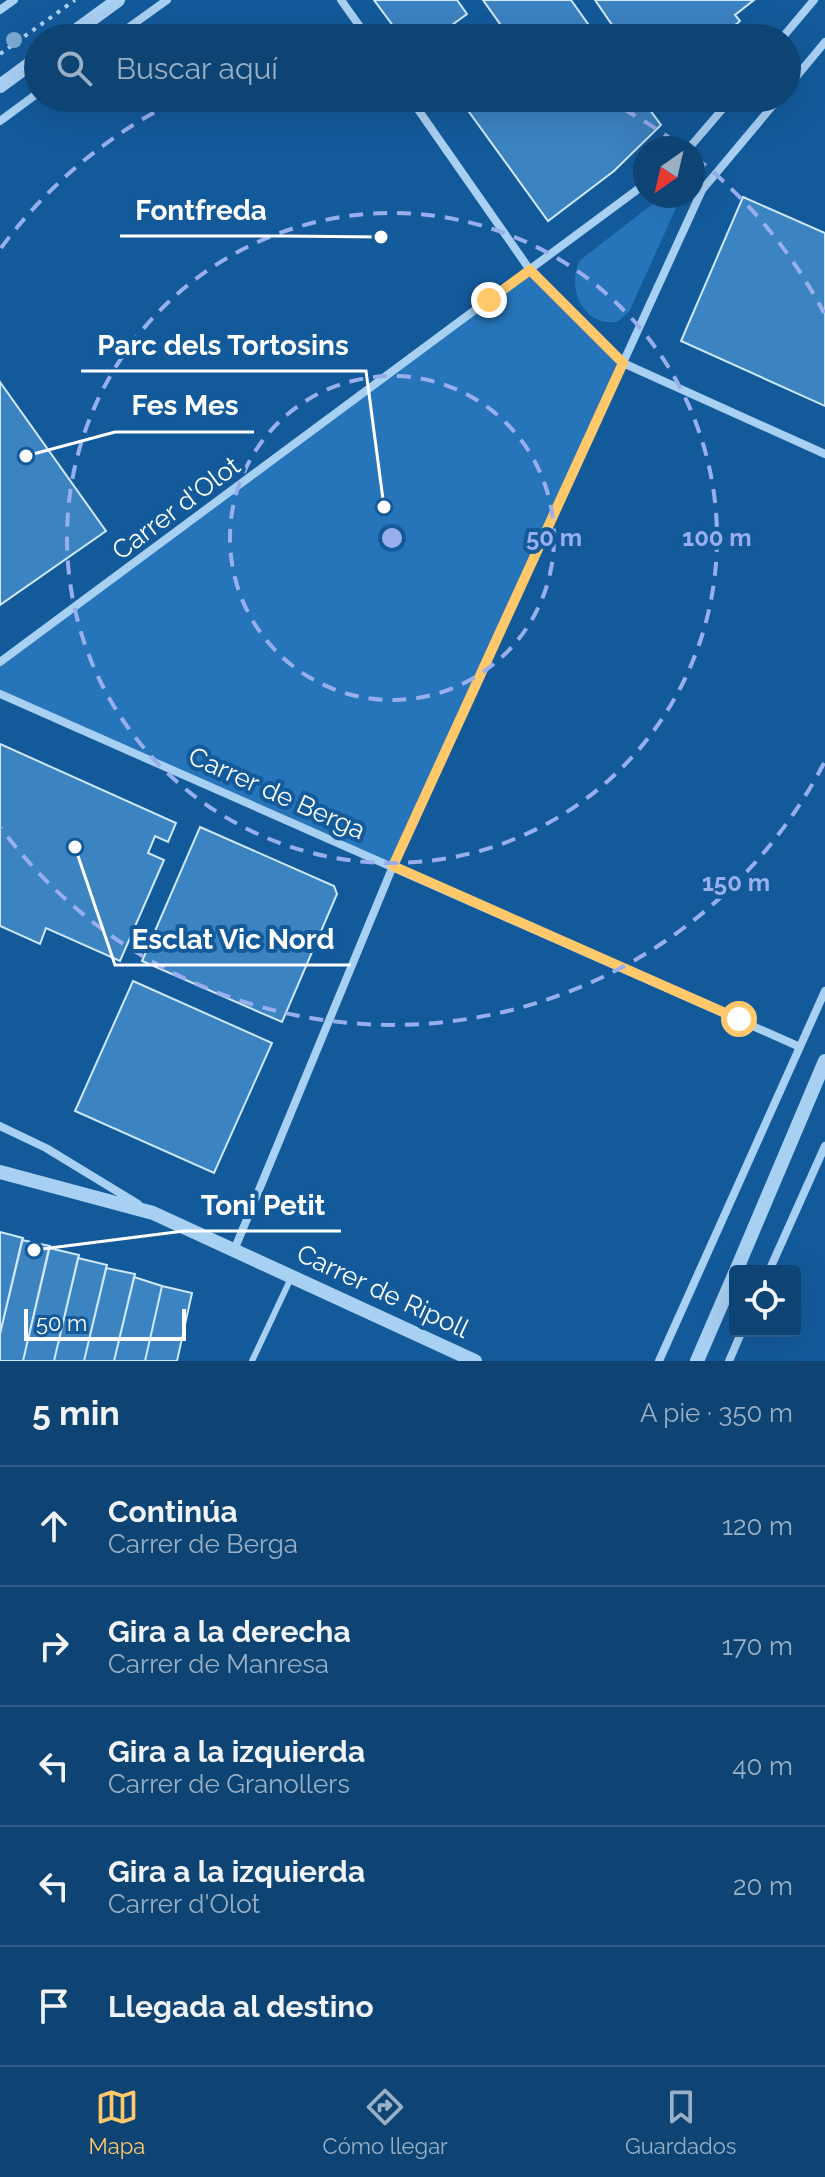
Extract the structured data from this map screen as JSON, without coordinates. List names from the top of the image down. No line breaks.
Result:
{"streets":{"street":["Carrer d'Olot","Carrer de Berga","Carrer de Ripoll"]},"places":["Fontfreda","Fes Mes","Parc dels Tortosins","Esclat Vic Nord","Toni Petit"],"scale_bar":"50 m","north":"bottom left","page":{"search":"Buscar aquí","scale":"50 m","heading":["5 min","A pie · 350 m"],"list":[["Continúa","Carrer de Berga","120 m"],["Gira a la derecha","Carrer de Manresa","170 m"],["Gira a la izquierda","Carrer de Granollers","40 m"],["Gira a la izquierda","Carrer d'Olot","20 m"],"Llegada al destino"],"nav":["Mapa","Cómo llegar","Guardados"]},"rings":["50 m","100 m","150 m"]}
